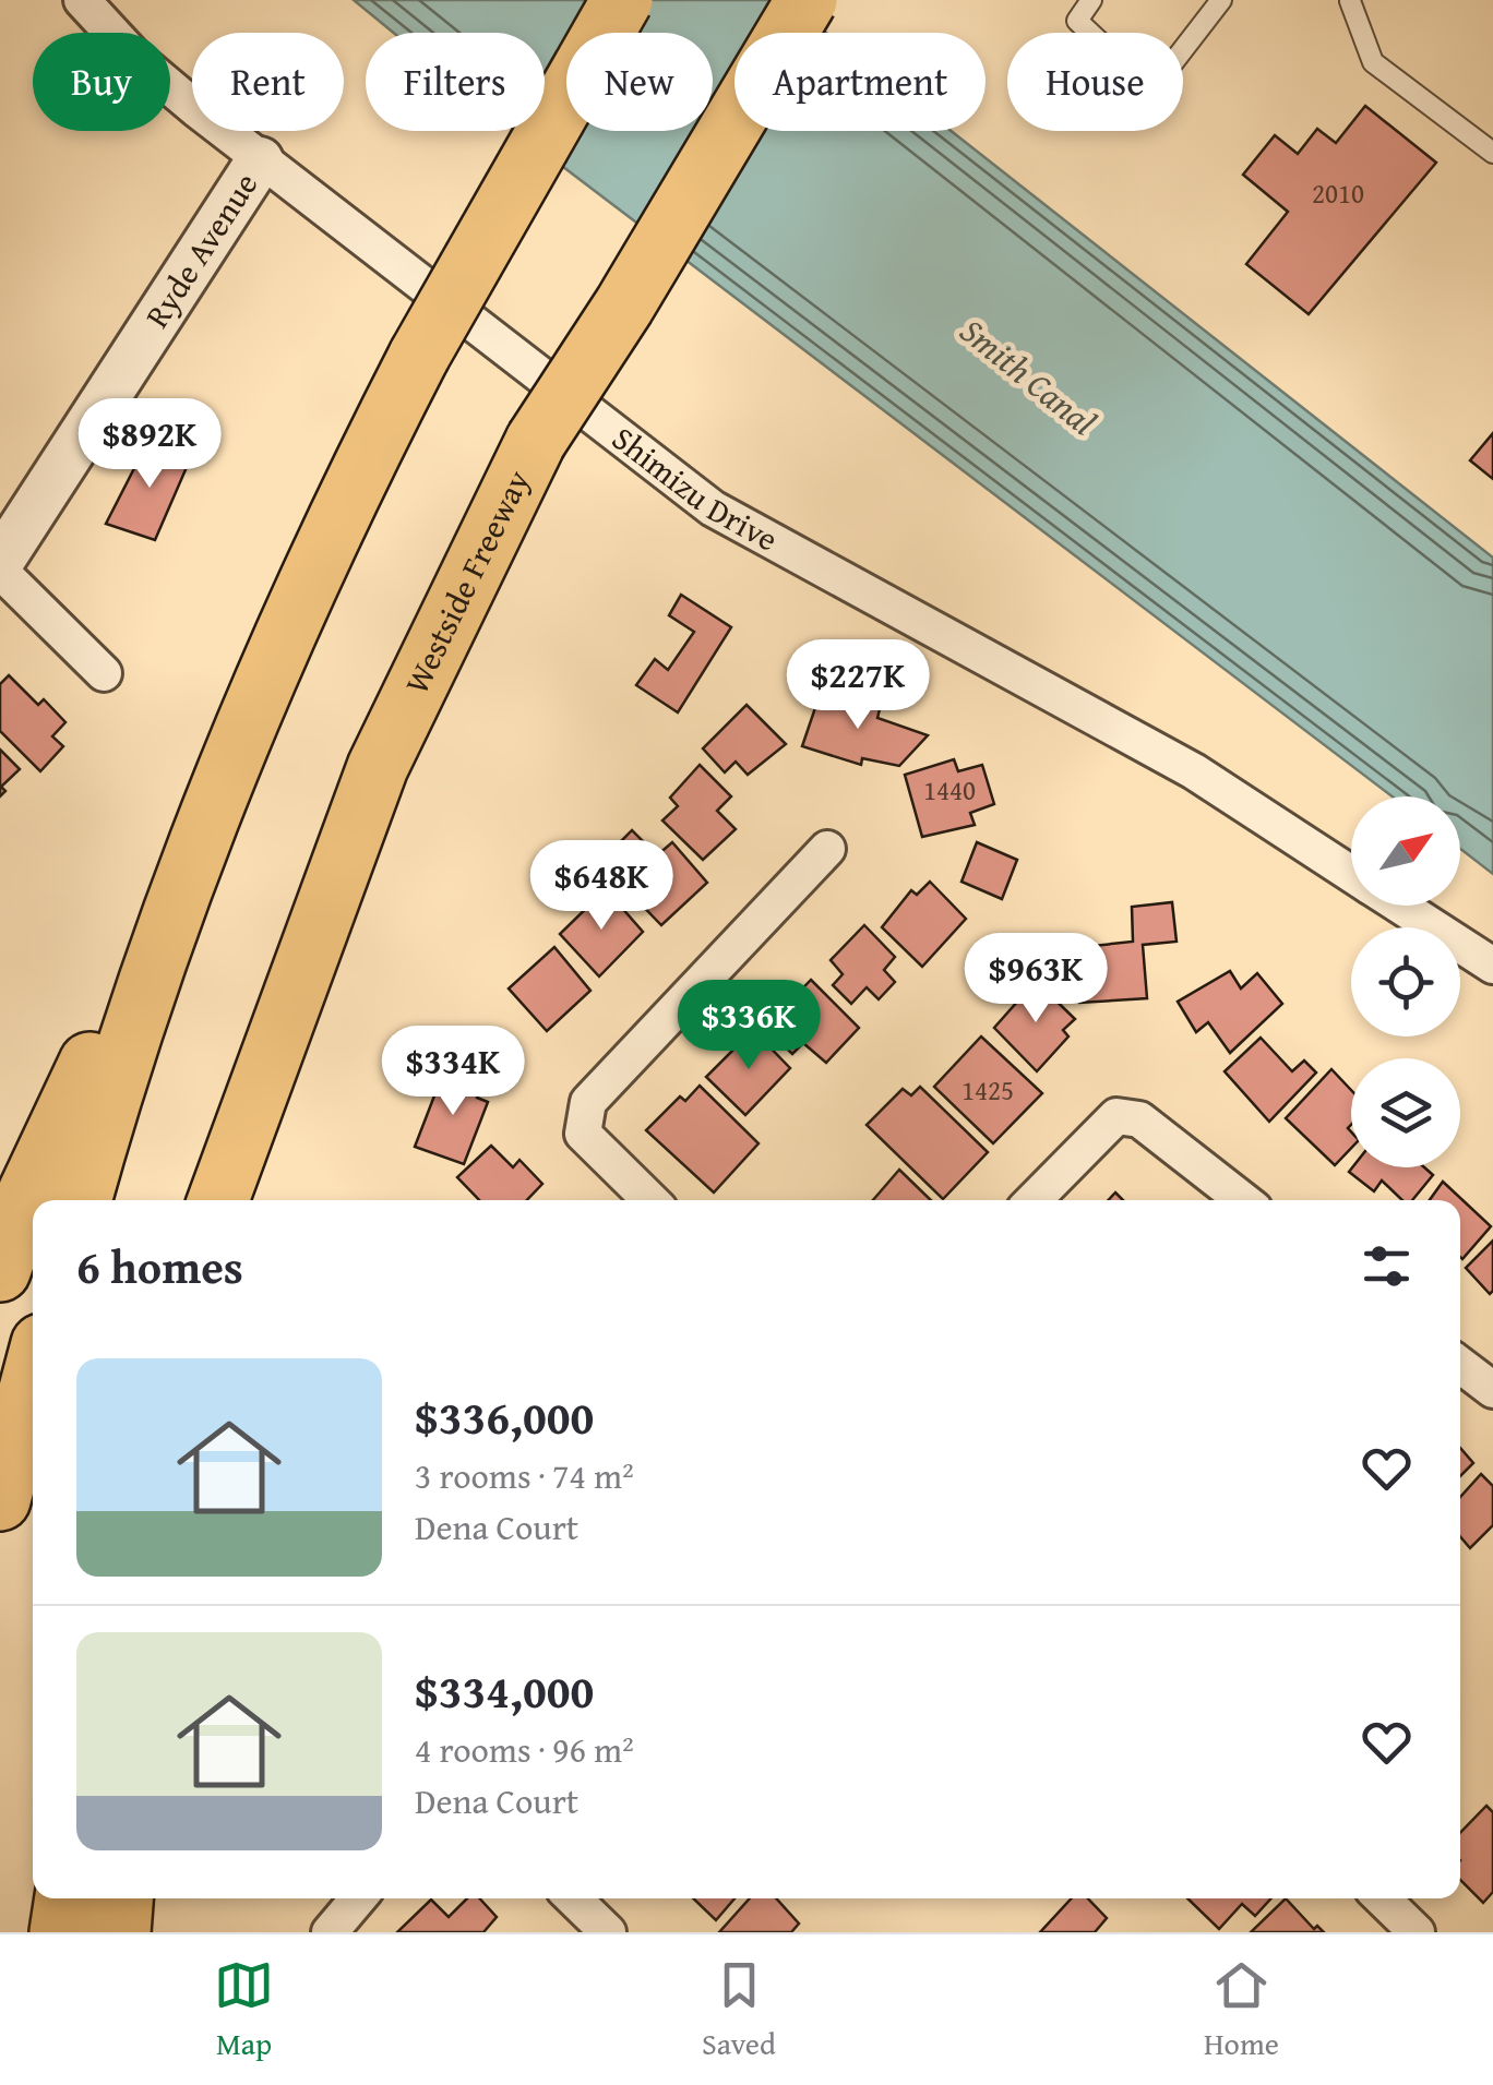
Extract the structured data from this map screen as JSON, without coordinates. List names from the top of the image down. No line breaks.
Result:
{"streets":{"highway":["Westside Freeway"],"street":["Ryde Avenue","Shimizu Drive"]},"crossings":[["Ryde Avenue","Shimizu Drive"]],"water":["Smith Canal"],"house_numbers":["2010","1440","1425"],"north":"top right","page":{"chip":["Buy","Rent","Filters","New","Apartment","House"],"price":["$892K","$227K","$648K","$963K","$336K","$334K"],"heading":"6 homes","list":[{"name":"$336,000","note":"3 rooms · 74 m² · Dena Court"},{"name":"$334,000","note":"4 rooms · 96 m² · Dena Court"}],"tabs":["Map","Saved","Home"]}}
